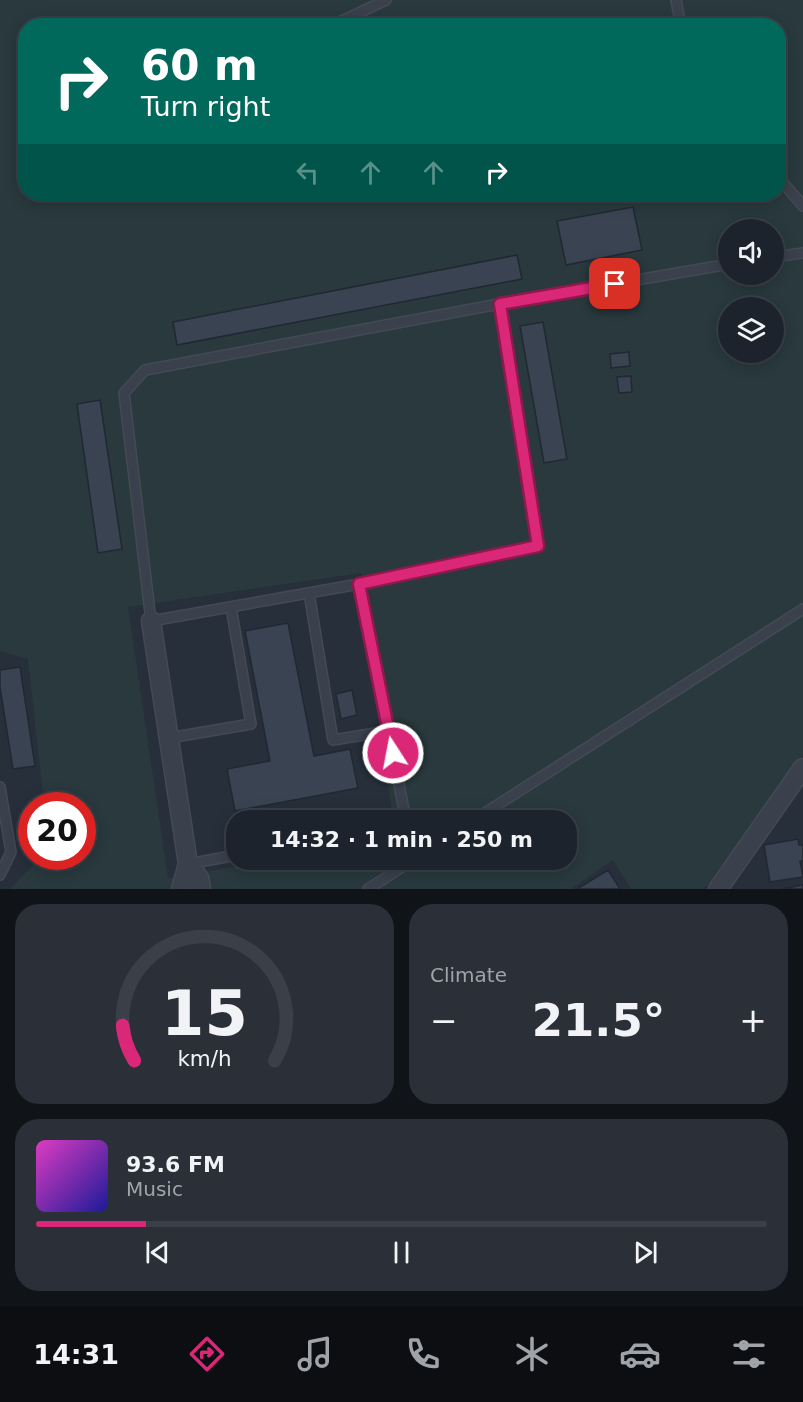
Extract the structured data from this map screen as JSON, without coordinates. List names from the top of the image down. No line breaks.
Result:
{"page":{"turn":["60 m","Turn right"],"limit":"20","trip":"14:32 · 1 min · 250 m","tile":"Climate","heat":["−","21.5°","+"],"song":["93.6 FM","Music"],"tabs":"14:31","gauge":["15","km/h"]}}
